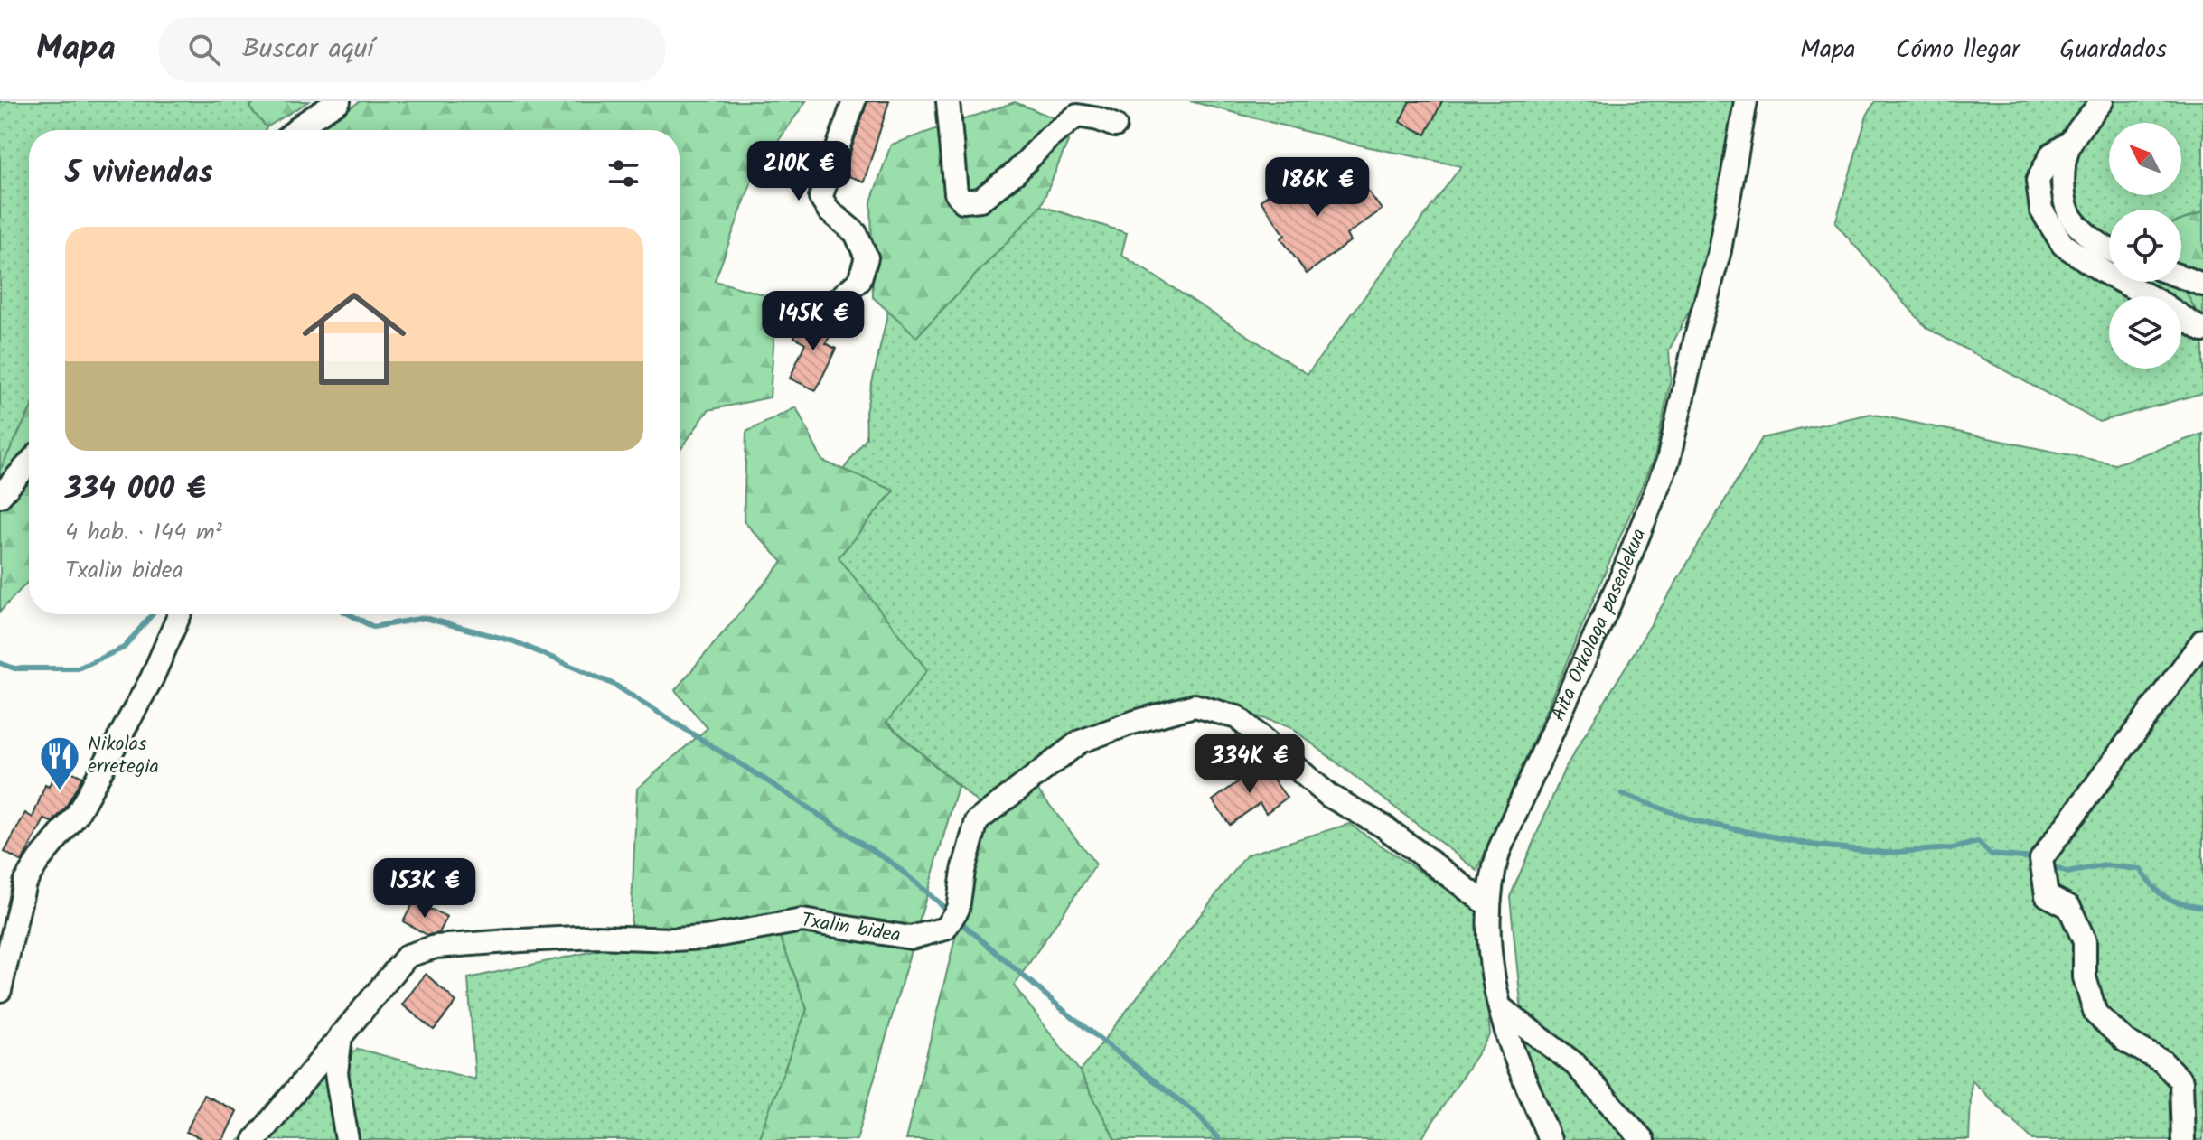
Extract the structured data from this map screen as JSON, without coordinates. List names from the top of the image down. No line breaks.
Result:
{"streets":{"street":["Aita Orkolaga pasealekua","Txalin bidea"]},"crossings":[["Aita Orkolaga pasealekua","Txalin bidea"]],"places":{"restaurant":["Nikolas erretegia"]},"north":"top left","page":{"header":"Mapa","search":"Buscar aquí","nav":["Mapa","Cómo llegar","Guardados"],"heading":"5 viviendas","price":["210K €","186K €","145K €","334K €","153K €"],"list":[{"name":"334 000 €","note":"4 hab. · 144 m² · Txalin bidea"}]}}
